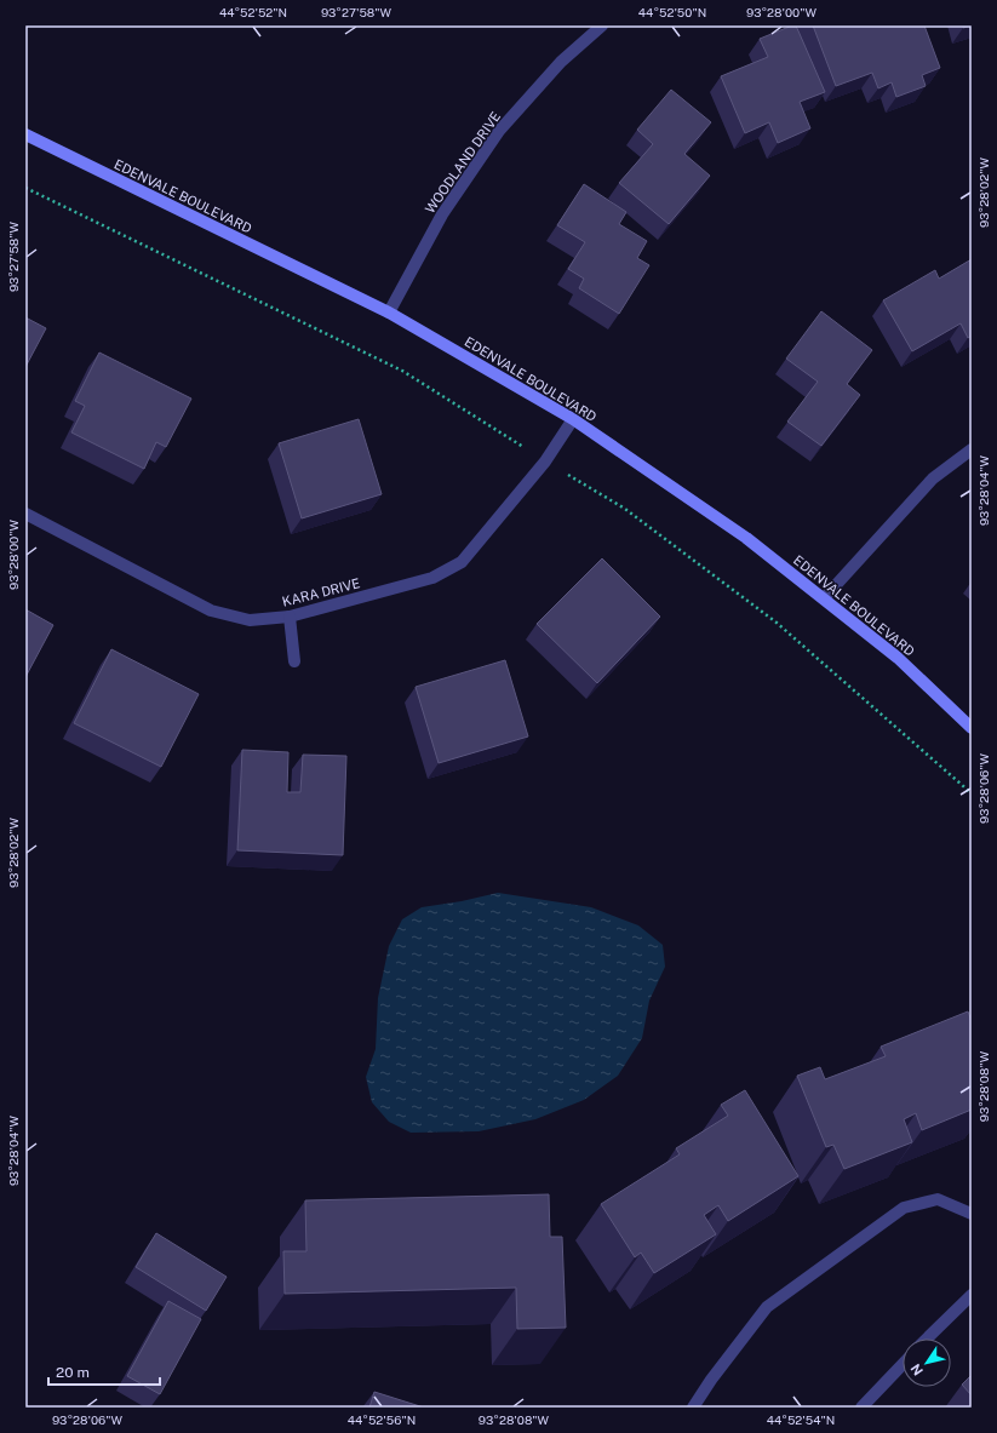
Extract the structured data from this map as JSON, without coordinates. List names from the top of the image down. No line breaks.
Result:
{"streets":{"street":["WOODLAND DRIVE","EDENVALE BOULEVARD","KARA DRIVE"]},"crossings":[["WOODLAND DRIVE","EDENVALE BOULEVARD"],["EDENVALE BOULEVARD","KARA DRIVE"]],"scale_bar":"20 m","north":"bottom left","coordinates":["44°52'52\"N","93°27'58\"W","44°52'50\"N","93°28'00\"W","93°28'02\"W","93°28'04\"W","93°28'06\"W","93°28'08\"W","44°52'56\"N","44°52'54\"N"]}
